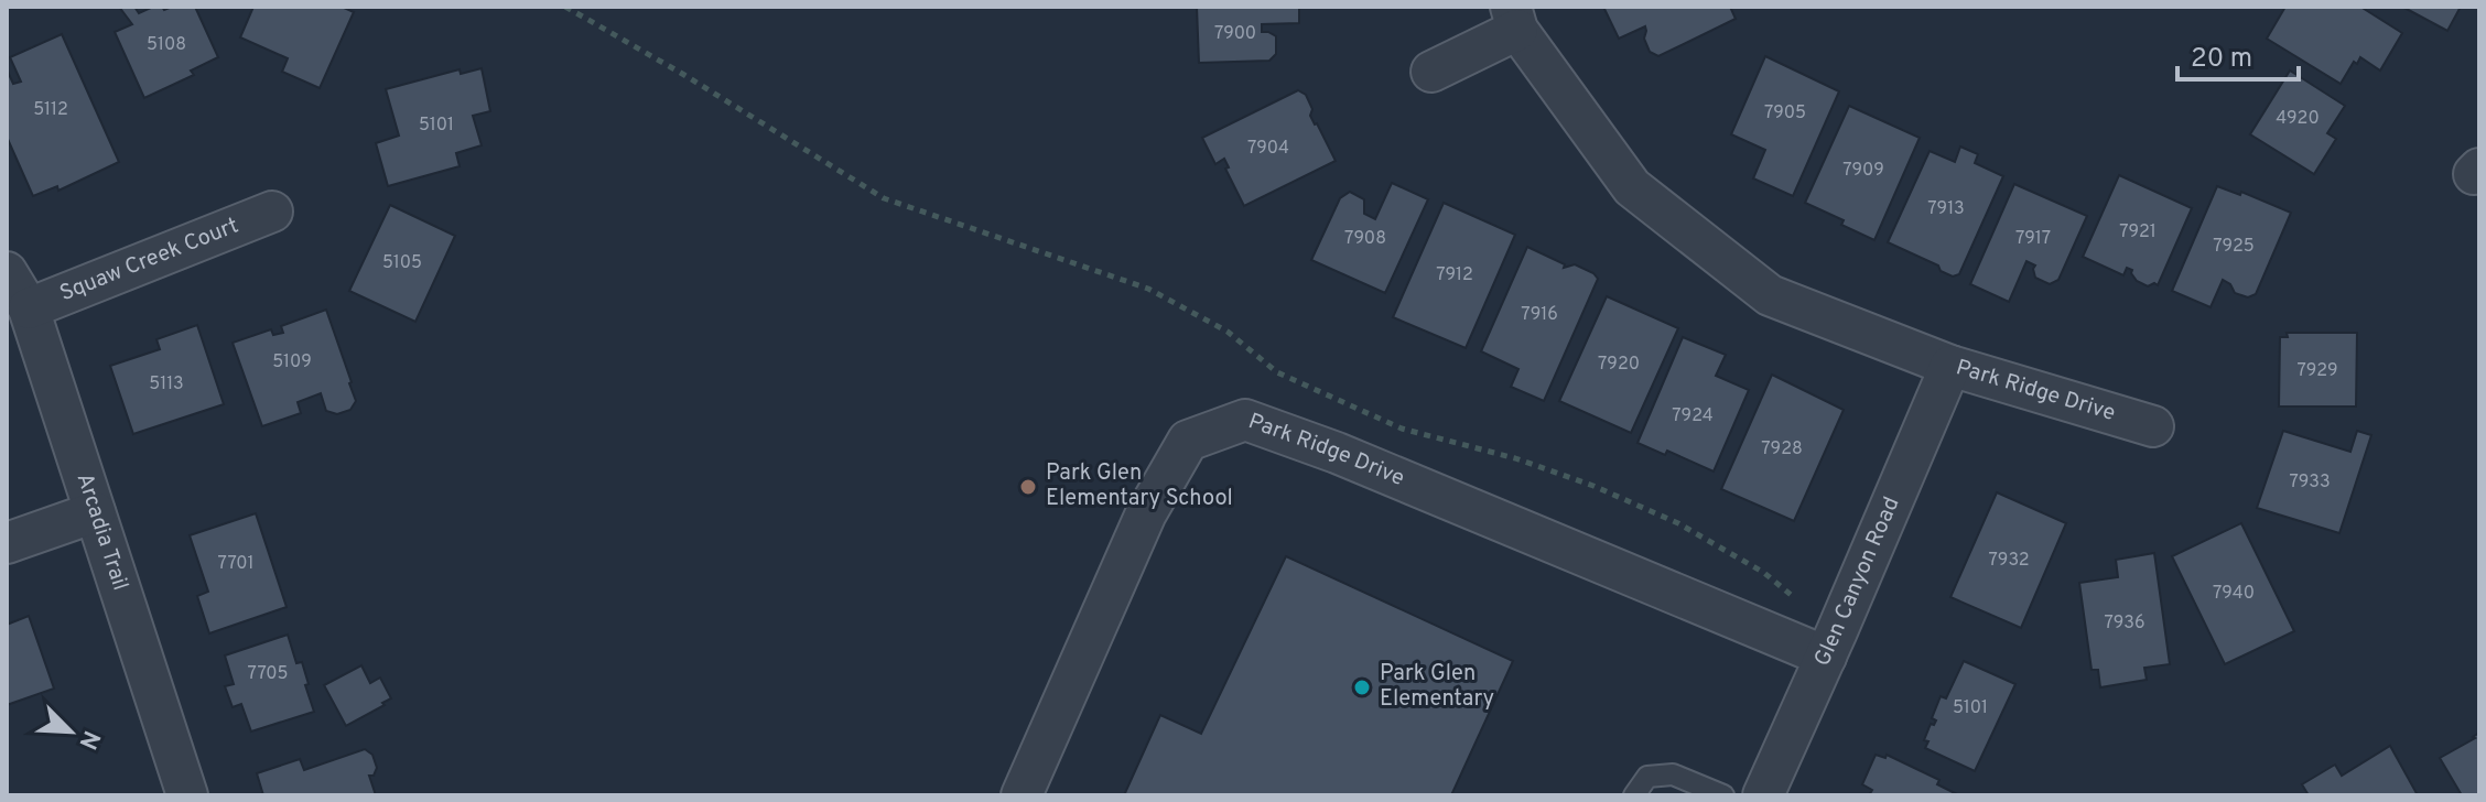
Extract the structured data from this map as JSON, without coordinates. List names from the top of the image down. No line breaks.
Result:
{"streets":{"street":["Squaw Creek Court","Park Ridge Drive","Arcadia Trail","Glen Canyon Road"]},"crossings":[["Squaw Creek Court","Arcadia Trail"],["Park Ridge Drive","Glen Canyon Road"]],"places":["Park Glen Elementary School","Park Glen Elementary"],"house_numbers":["7900","5108","5112","7905","4920","5101","7904","7909","7913","7921","7908","7917","7925","5105","7912","7916","5109","7920","7929","5113","7924","7928","7933","7932","7701","7940","7936","7705","5101"],"scale_bar":"20 m","north":"bottom right"}
